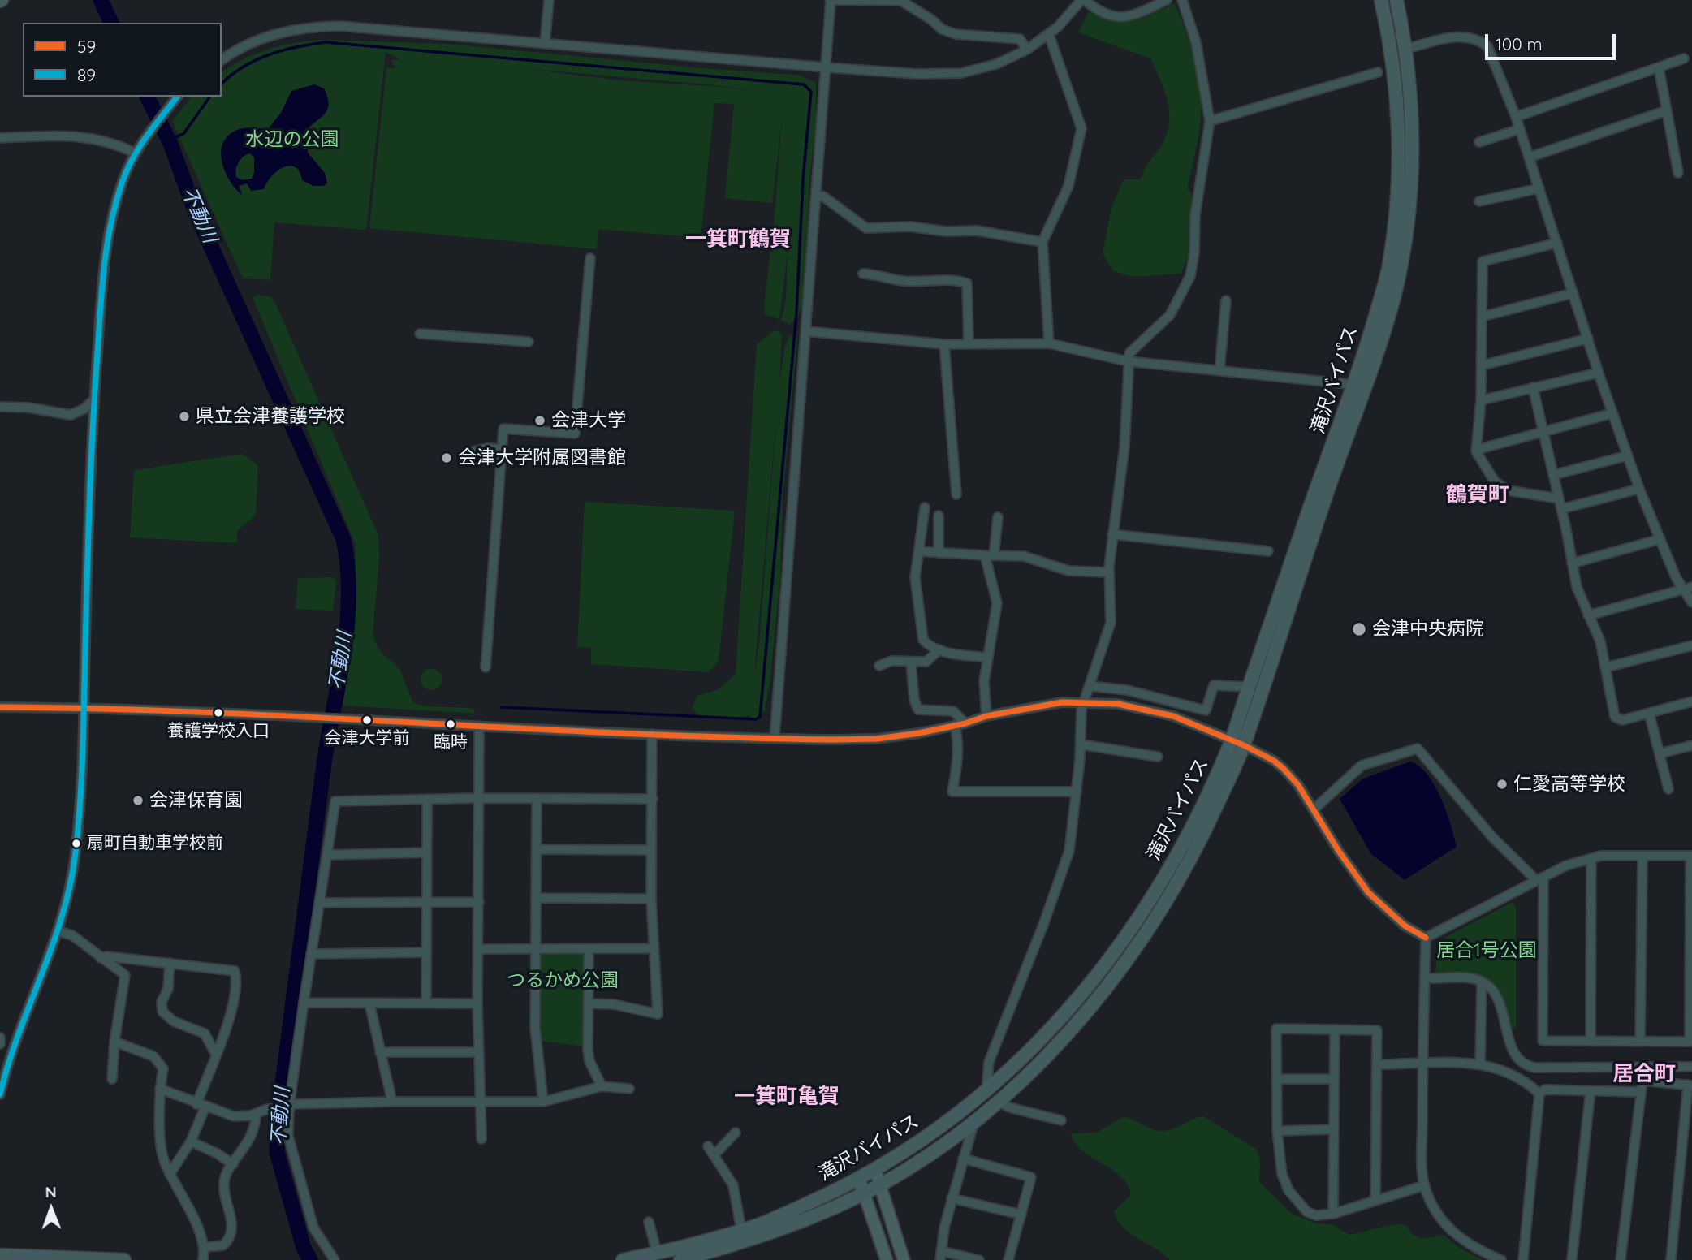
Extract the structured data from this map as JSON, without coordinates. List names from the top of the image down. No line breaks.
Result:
{"streets":{"highway":["滝沢バイパス"]},"districts":["一箕町鶴賀","鶴賀町","居合町","一箕町亀賀"],"water":["不動川"],"parks":["水辺の公園","居合1号公園","つるかめ公園"],"places":["県立会津養護学校","会津大学","会津大学附属図書館","会津中央病院","養護学校入口","会津大学前","臨時","仁愛高等学校","会津保育園","扇町自動車学校前"],"lines":["transit line 89","transit line 59"],"legend":["59","89"],"scale_bar":"100 m","north":"top"}
